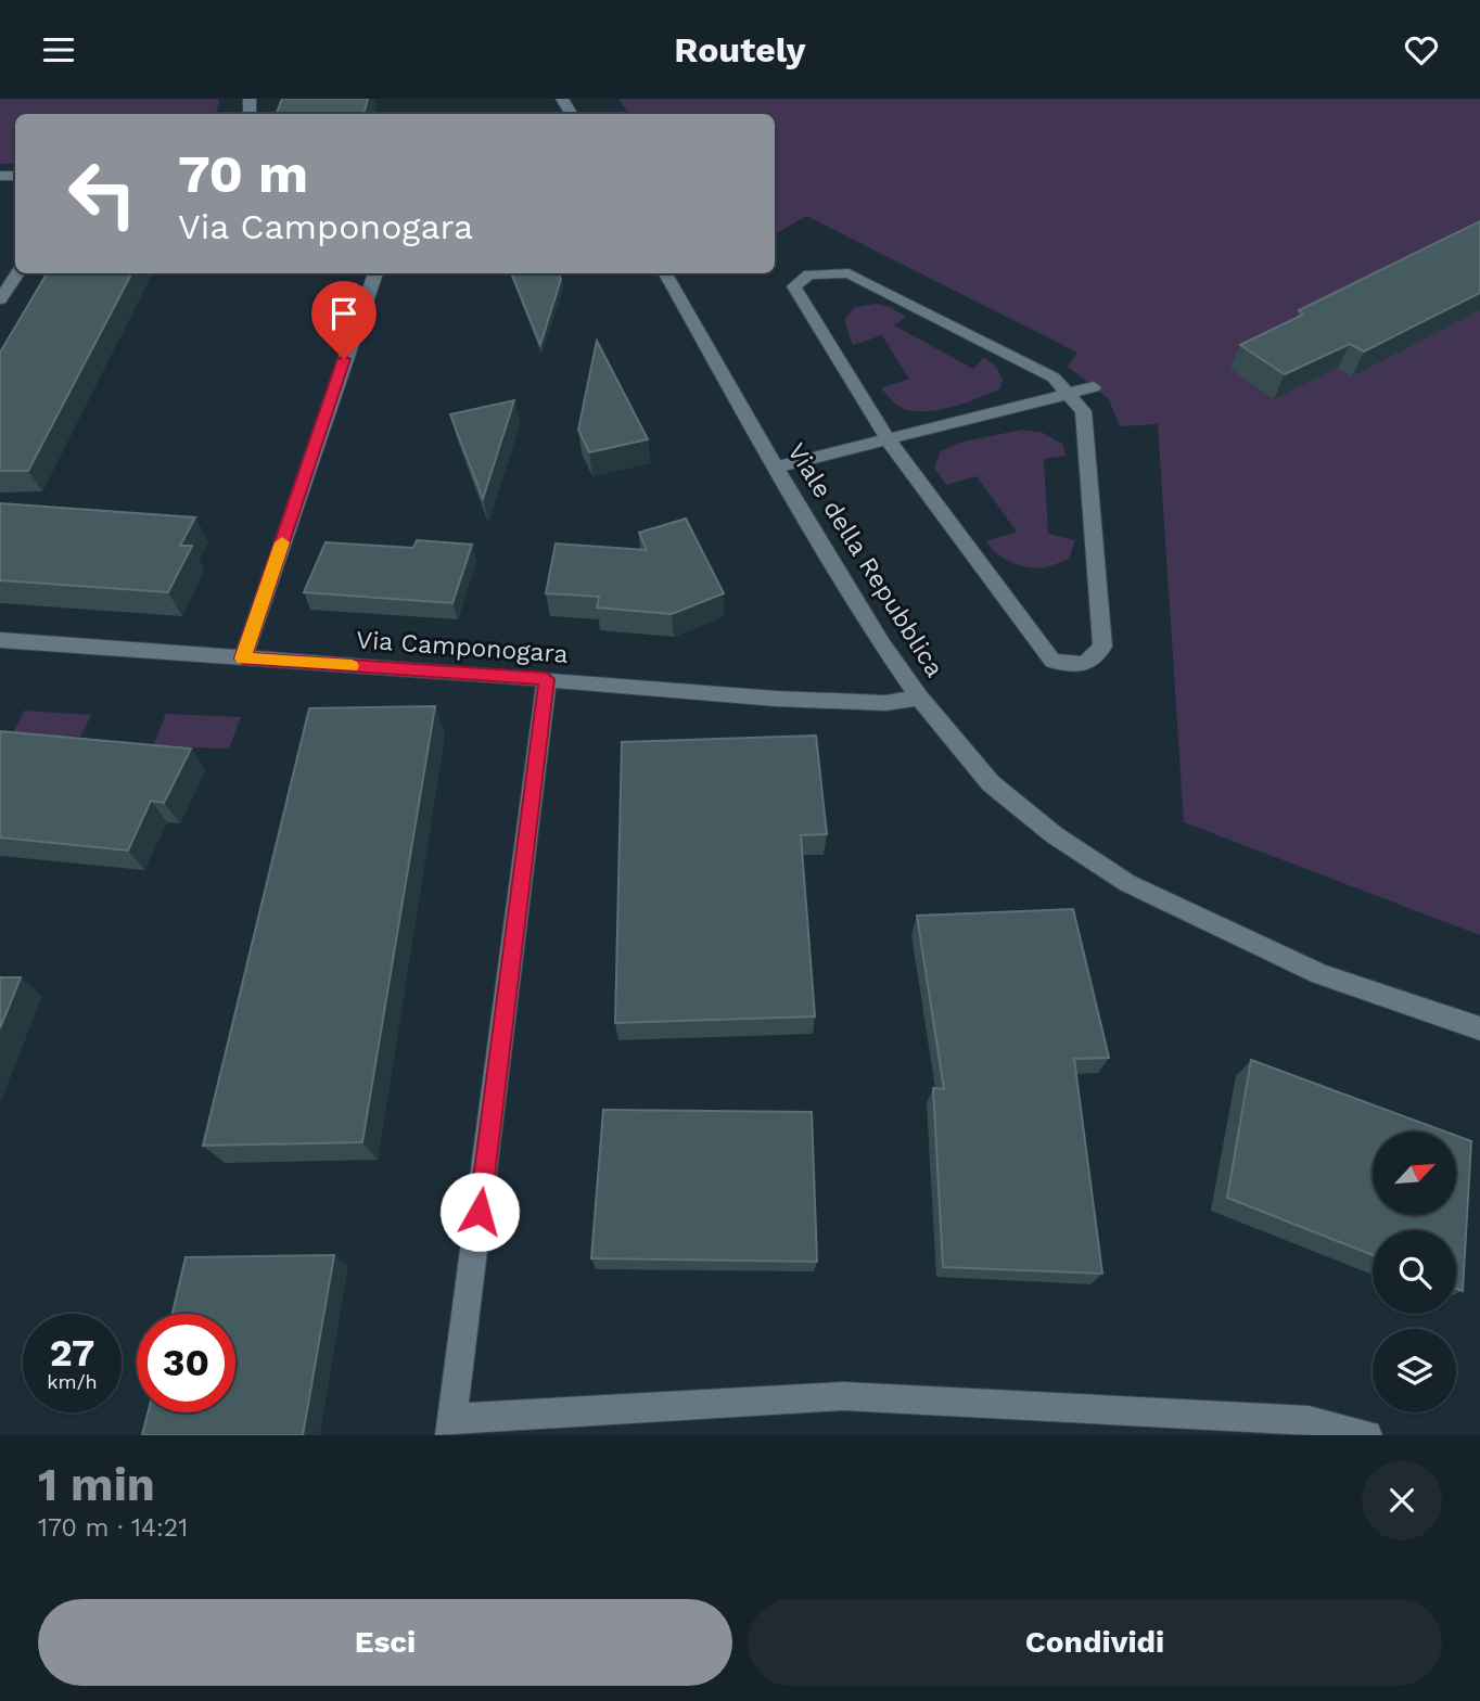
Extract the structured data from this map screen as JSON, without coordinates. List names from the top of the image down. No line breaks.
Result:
{"streets":{"street":["Viale della Repubblica","Via Camponogara"]},"crossings":[["Viale della Repubblica","Via Camponogara"]],"north":"top right","page":{"header":"Routely","turn":["70 m","Via Camponogara"],"speed":"27 km/h","limit":"30","heading":["1 min","170 m · 14:21"],"buttons":["Esci","Condividi"]}}
